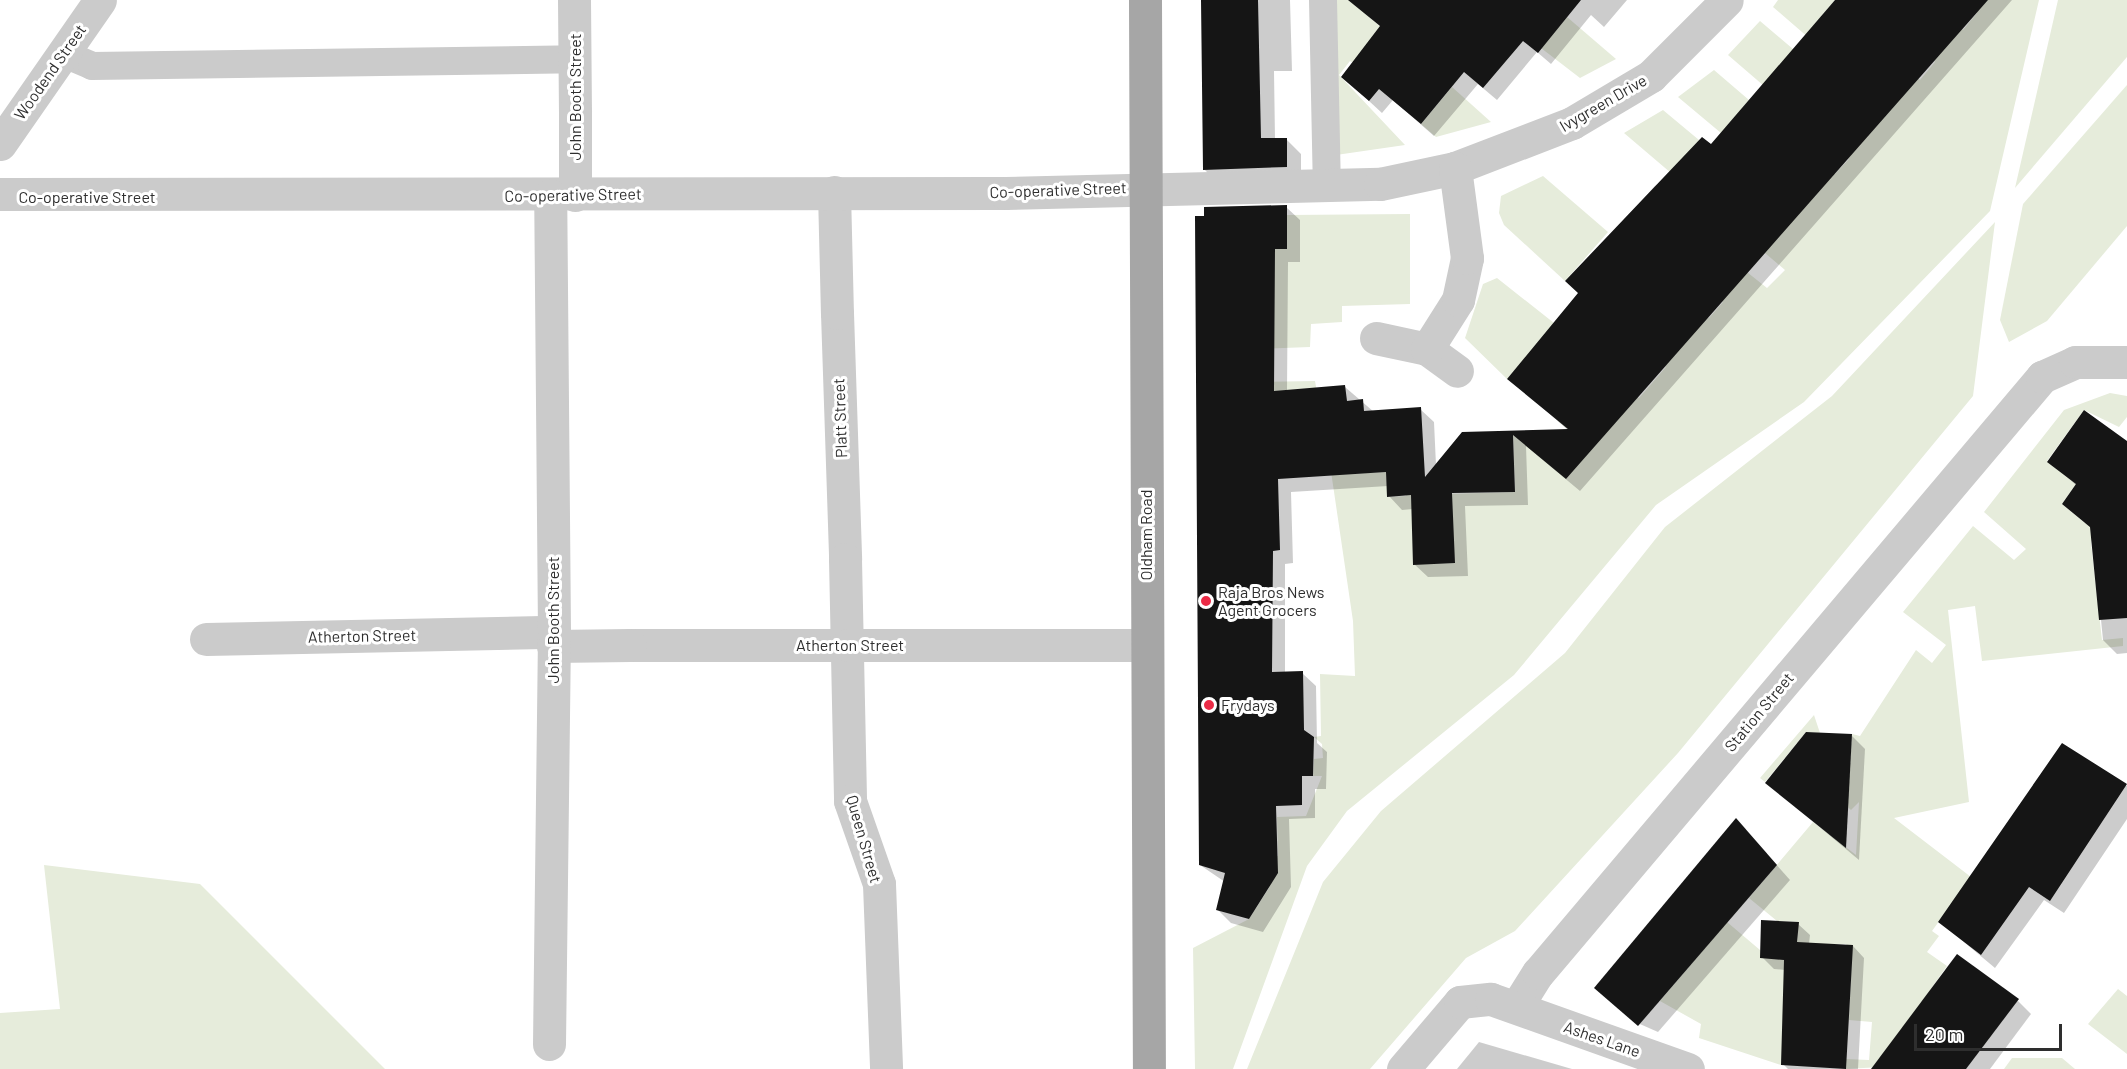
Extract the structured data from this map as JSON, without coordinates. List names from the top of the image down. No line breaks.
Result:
{"streets":{"main road":["Oldham Road"],"street":["Woodend Street","John Booth Street","Ivygreen Drive","Co-operative Street","Platt Street","Atherton Street","Station Street","Queen Street","Ashes Lane"]},"crossings":[["John Booth Street","Co-operative Street"],["John Booth Street","Atherton Street"],["Ivygreen Drive","Co-operative Street"],["Ivygreen Drive","Oldham Road"],["Co-operative Street","Platt Street"],["Co-operative Street","Oldham Road"],["Platt Street","Atherton Street"],["Platt Street","Queen Street"],["Oldham Road","Atherton Street"],["Atherton Street","Queen Street"],["Station Street","Ashes Lane"]],"places":["Raja Bros News Agent Grocers","Frydays"],"scale_bar":"20 m"}
